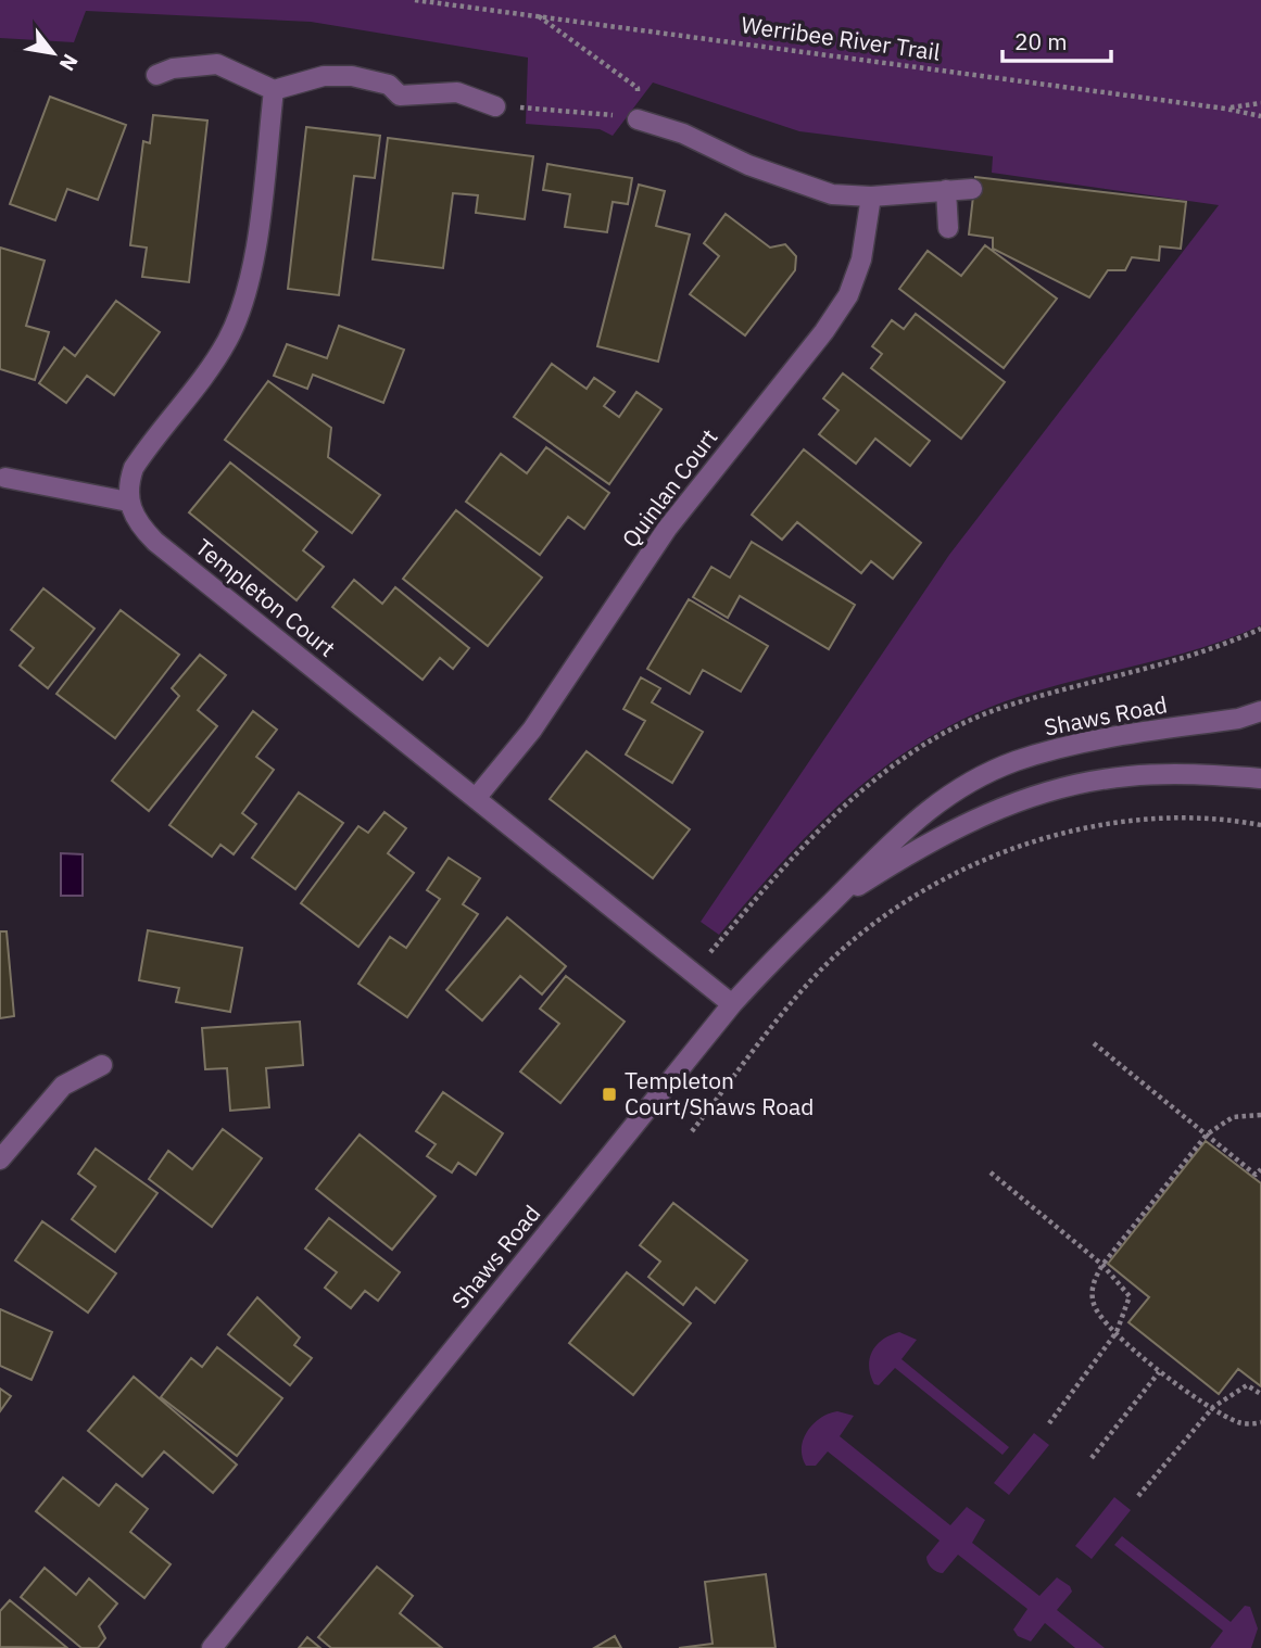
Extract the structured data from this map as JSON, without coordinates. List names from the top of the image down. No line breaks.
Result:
{"streets":{"street":["Quinlan Court","Templeton Court","Shaws Road"],"path":["Werribee River Trail"]},"crossings":[["Quinlan Court","Templeton Court"],["Templeton Court","Shaws Road"]],"places":{"transit":["Templeton Court/Shaws Road"]},"scale_bar":"20 m","north":"bottom right"}
